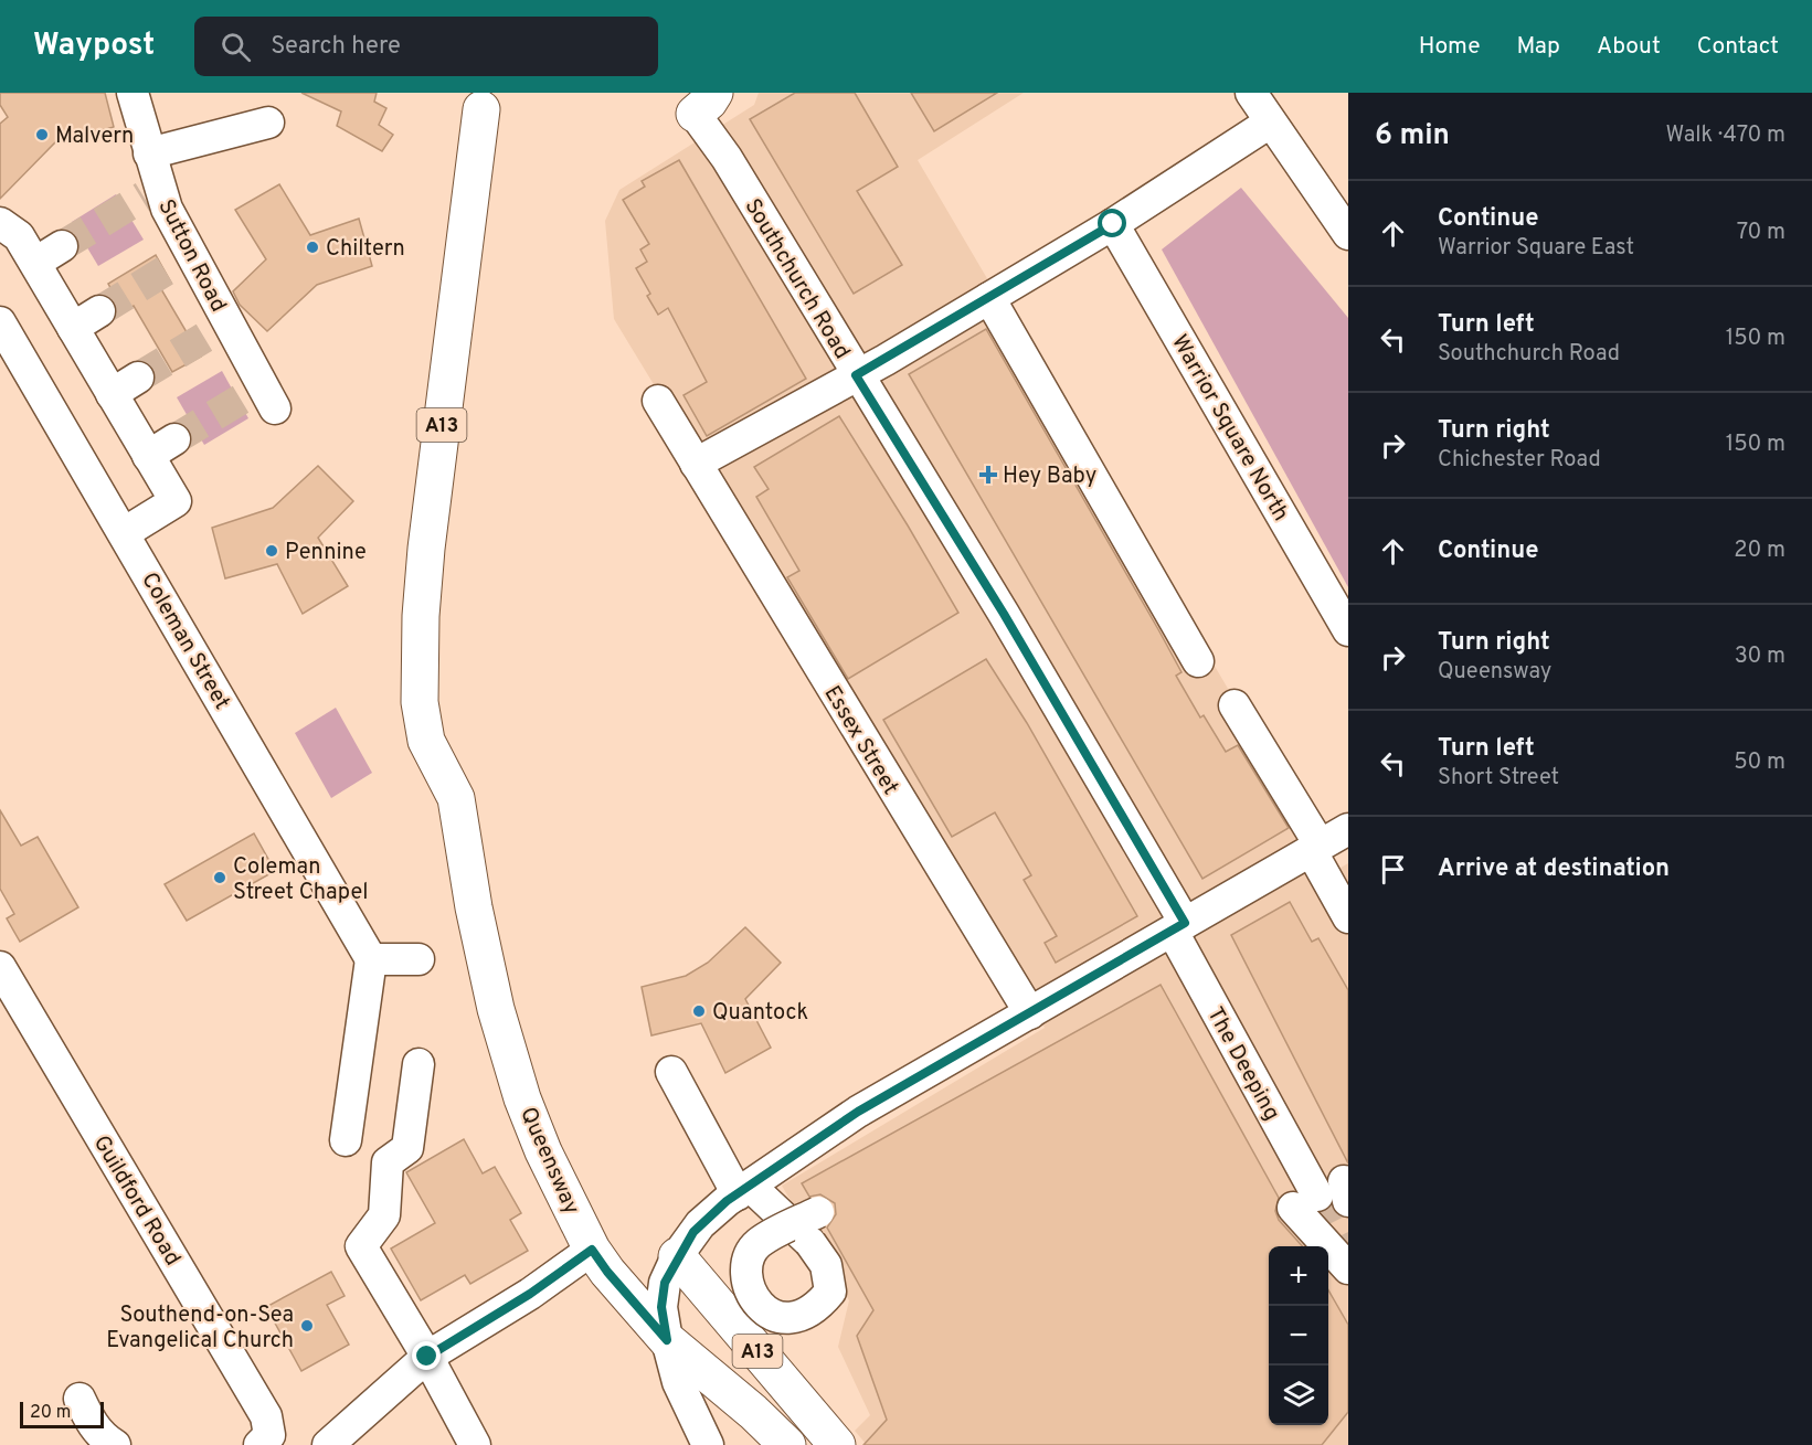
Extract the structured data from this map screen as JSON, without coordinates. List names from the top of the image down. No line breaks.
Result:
{"streets":{"main road":["A13","Queensway"],"street":["Sutton Road","Southchurch Road","Warrior Square North","Coleman Street","Essex Street","The Deeping","Guildford Road"]},"crossings":[["Southchurch Road","The Deeping"]],"places":{"other":["Malvern","Chiltern","Pennine","Coleman Street Chapel","Quantock","Southend-on-Sea Evangelical Church"],"health":["Hey Baby"]},"scale_bar":"20 m","page":{"header":"Waypost","search":"Search here","nav":["Home","Map","About","Contact"],"heading":["6 min","Walk · 470 m"],"list":[["Continue","Warrior Square East","70 m"],["Turn left","Southchurch Road","150 m"],["Turn right","Chichester Road","150 m"],["Continue","20 m"],["Turn right","Queensway","30 m"],["Turn left","Short Street","50 m"],"Arrive at destination"],"map_buttons":["+","−"],"scale":"20 m"}}
